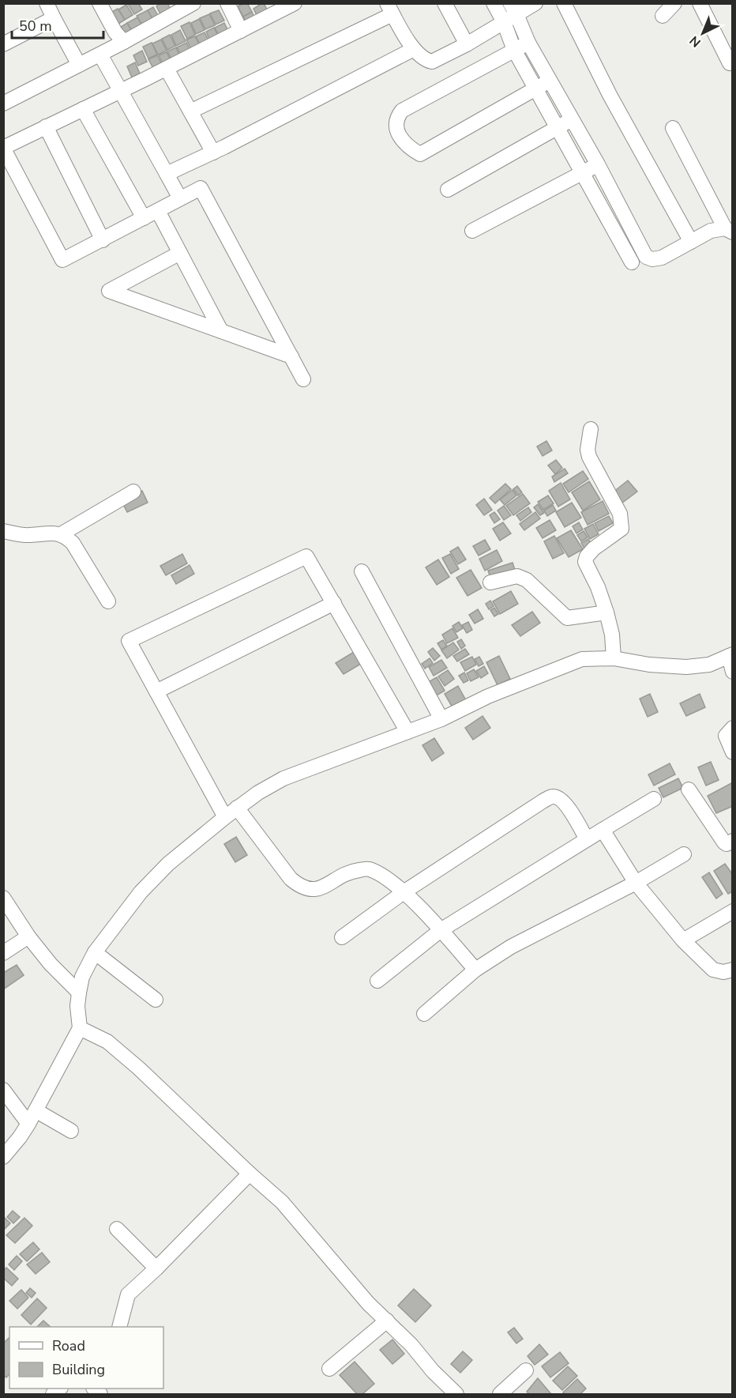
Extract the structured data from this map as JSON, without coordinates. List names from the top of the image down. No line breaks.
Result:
{"legend":["Road","Building"],"scale_bar":"50 m","north":"bottom left"}
